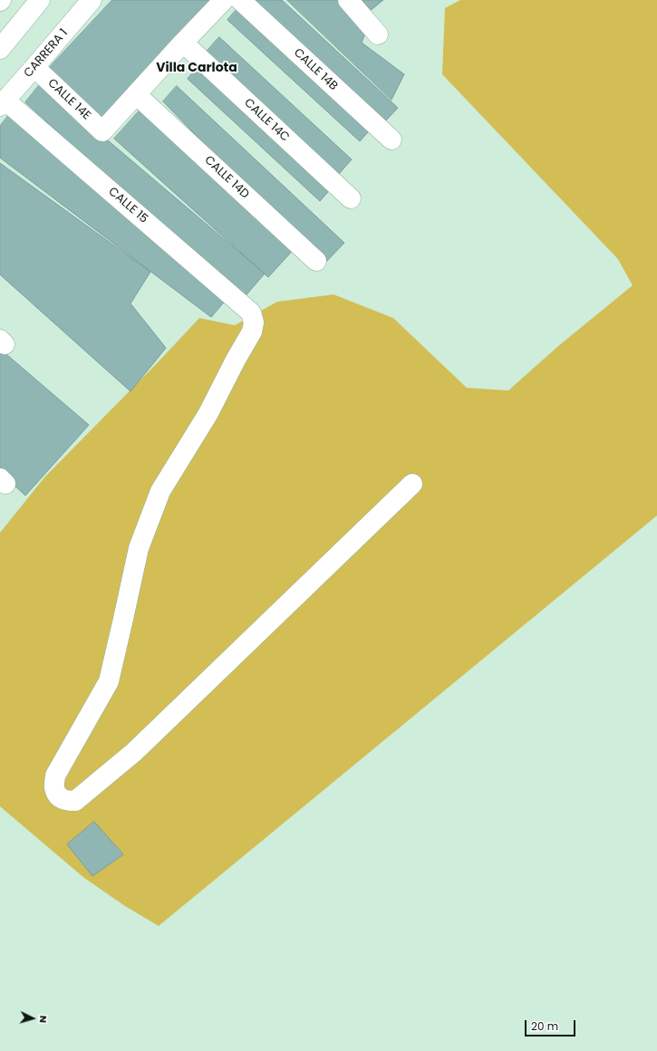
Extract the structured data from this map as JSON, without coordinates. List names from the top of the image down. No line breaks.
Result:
{"streets":{"street":["CARRERA 1","CALLE 14B","CALLE 14E","CALLE 14C","CALLE 14D","CALLE 15"]},"crossings":[["CARRERA 1","CALLE 14E"],["CARRERA 1","CALLE 15"],["CALLE 14E","CALLE 14D"]],"districts":["Villa Carlota"],"scale_bar":"20 m","north":"right"}
